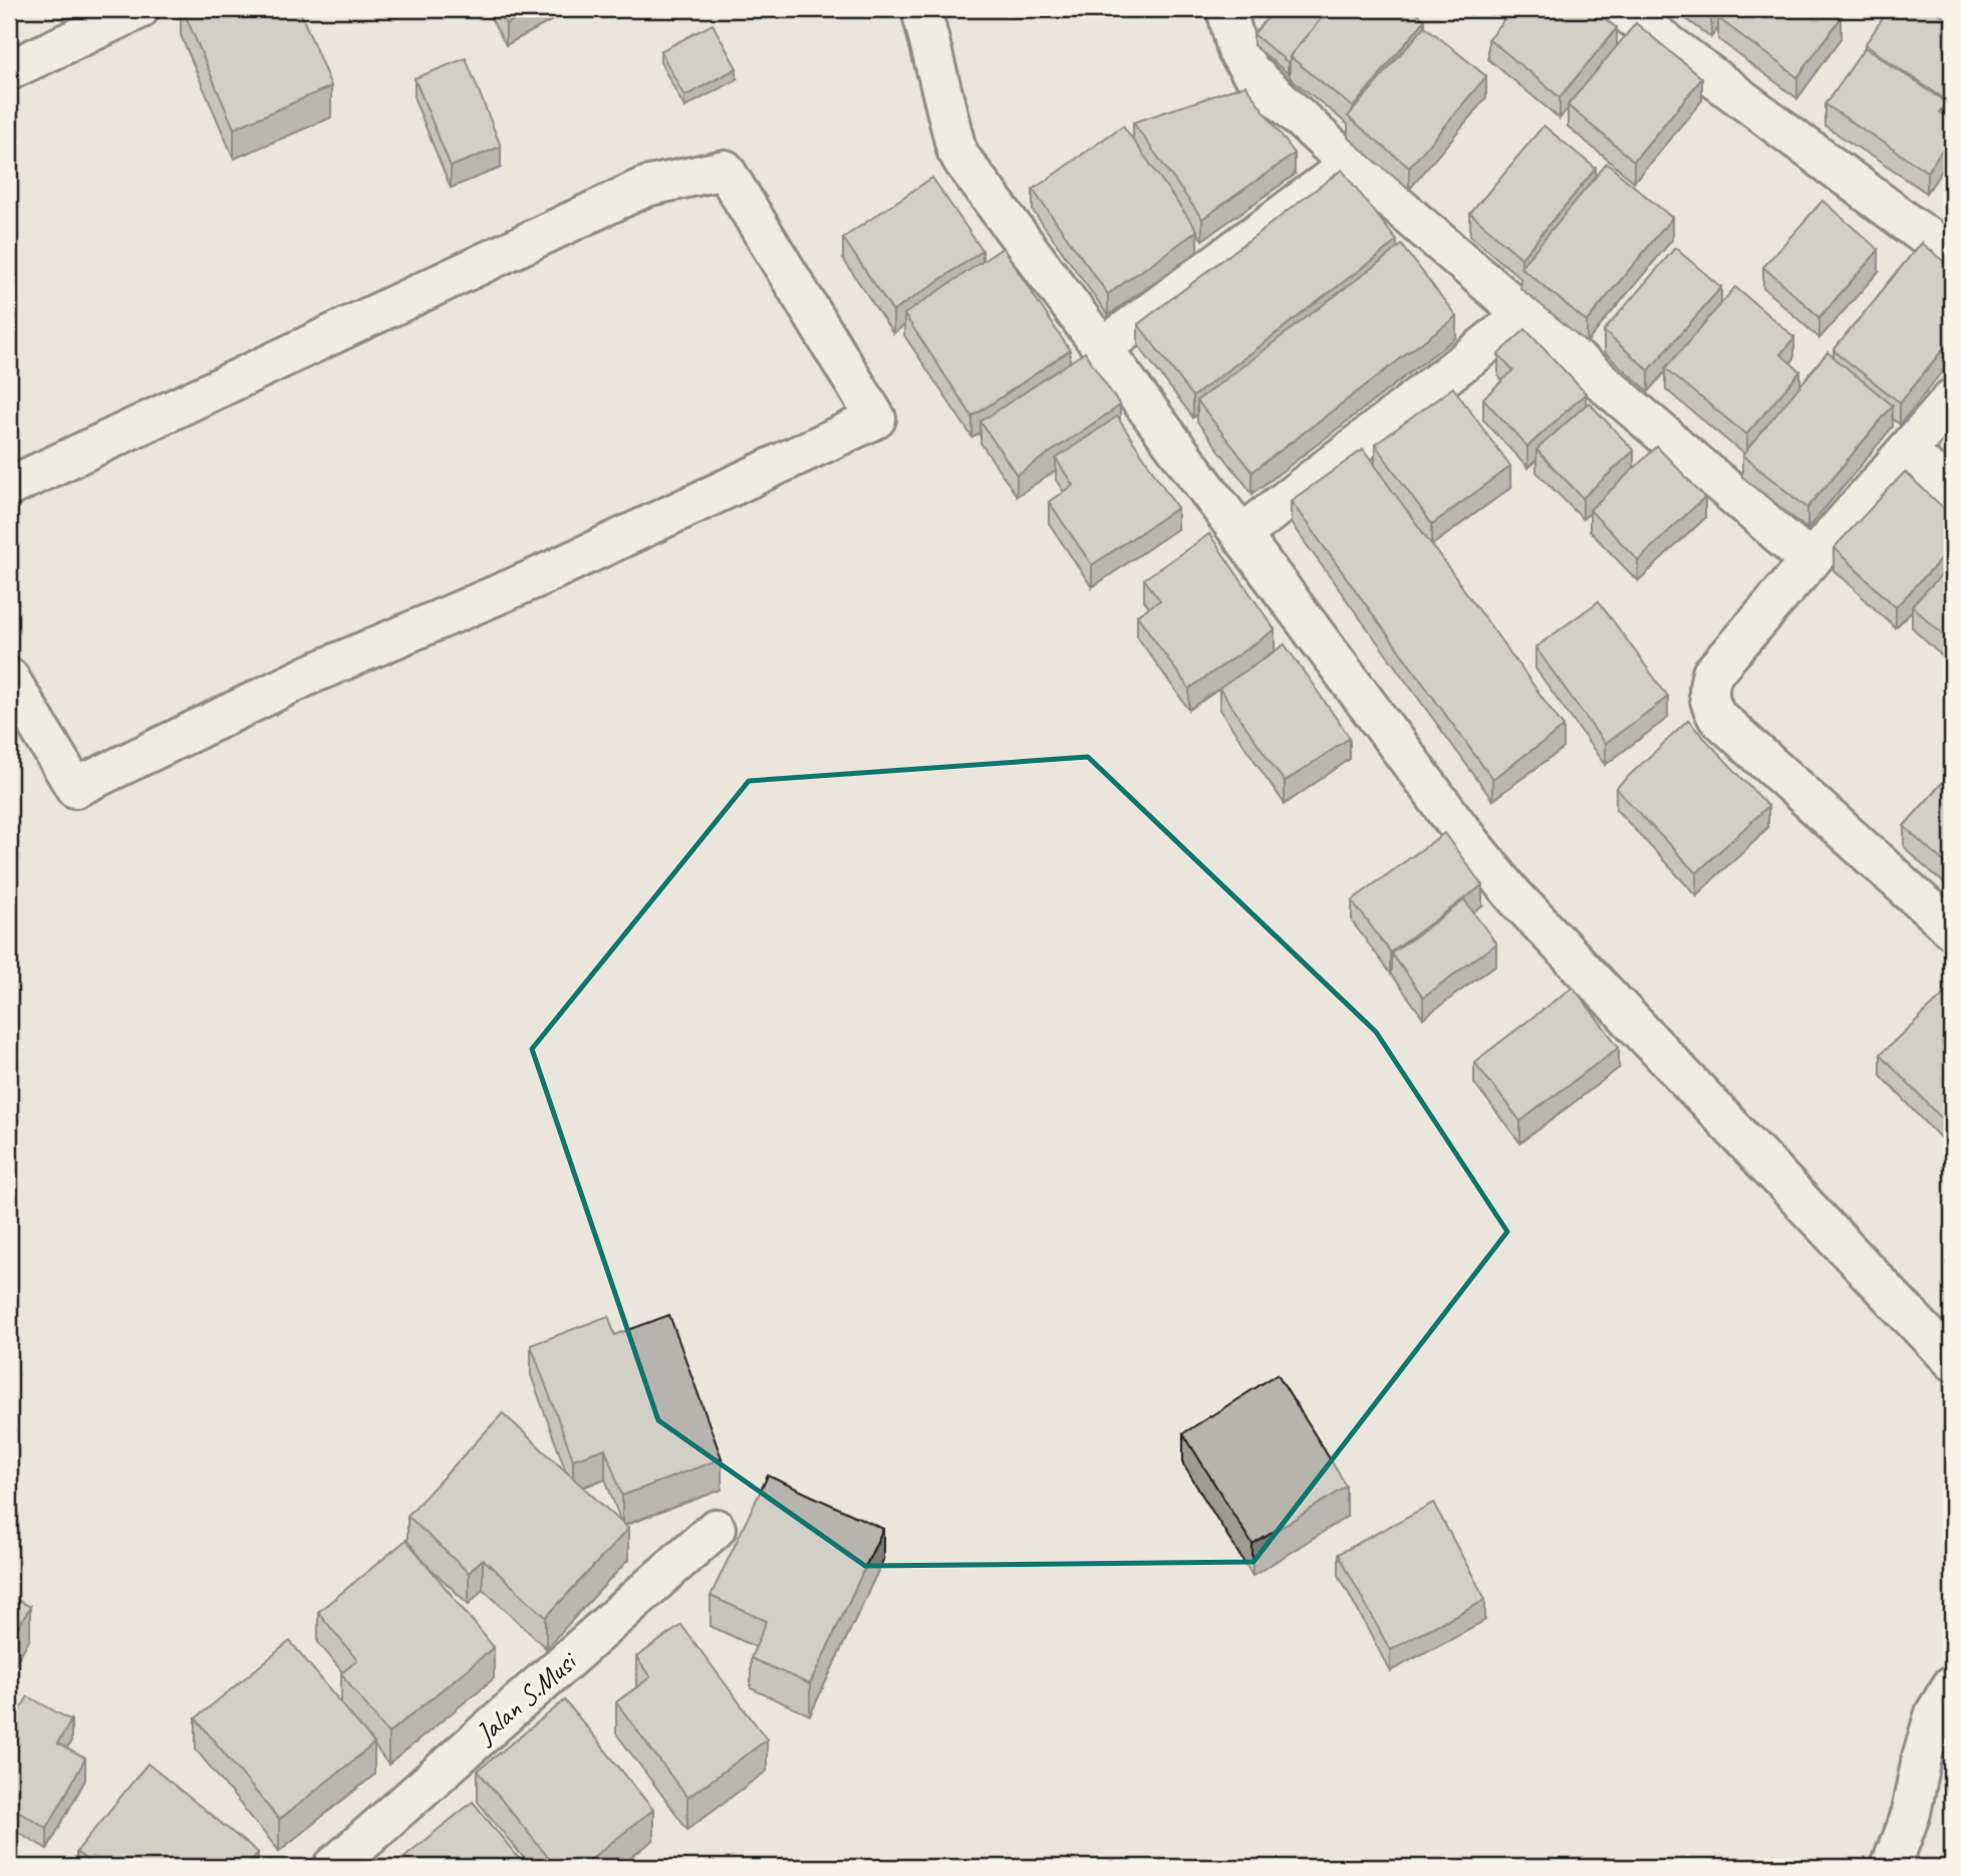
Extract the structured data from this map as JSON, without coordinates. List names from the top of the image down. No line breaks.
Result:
{"streets":{"street":["Jalan S.Musi"]}}
